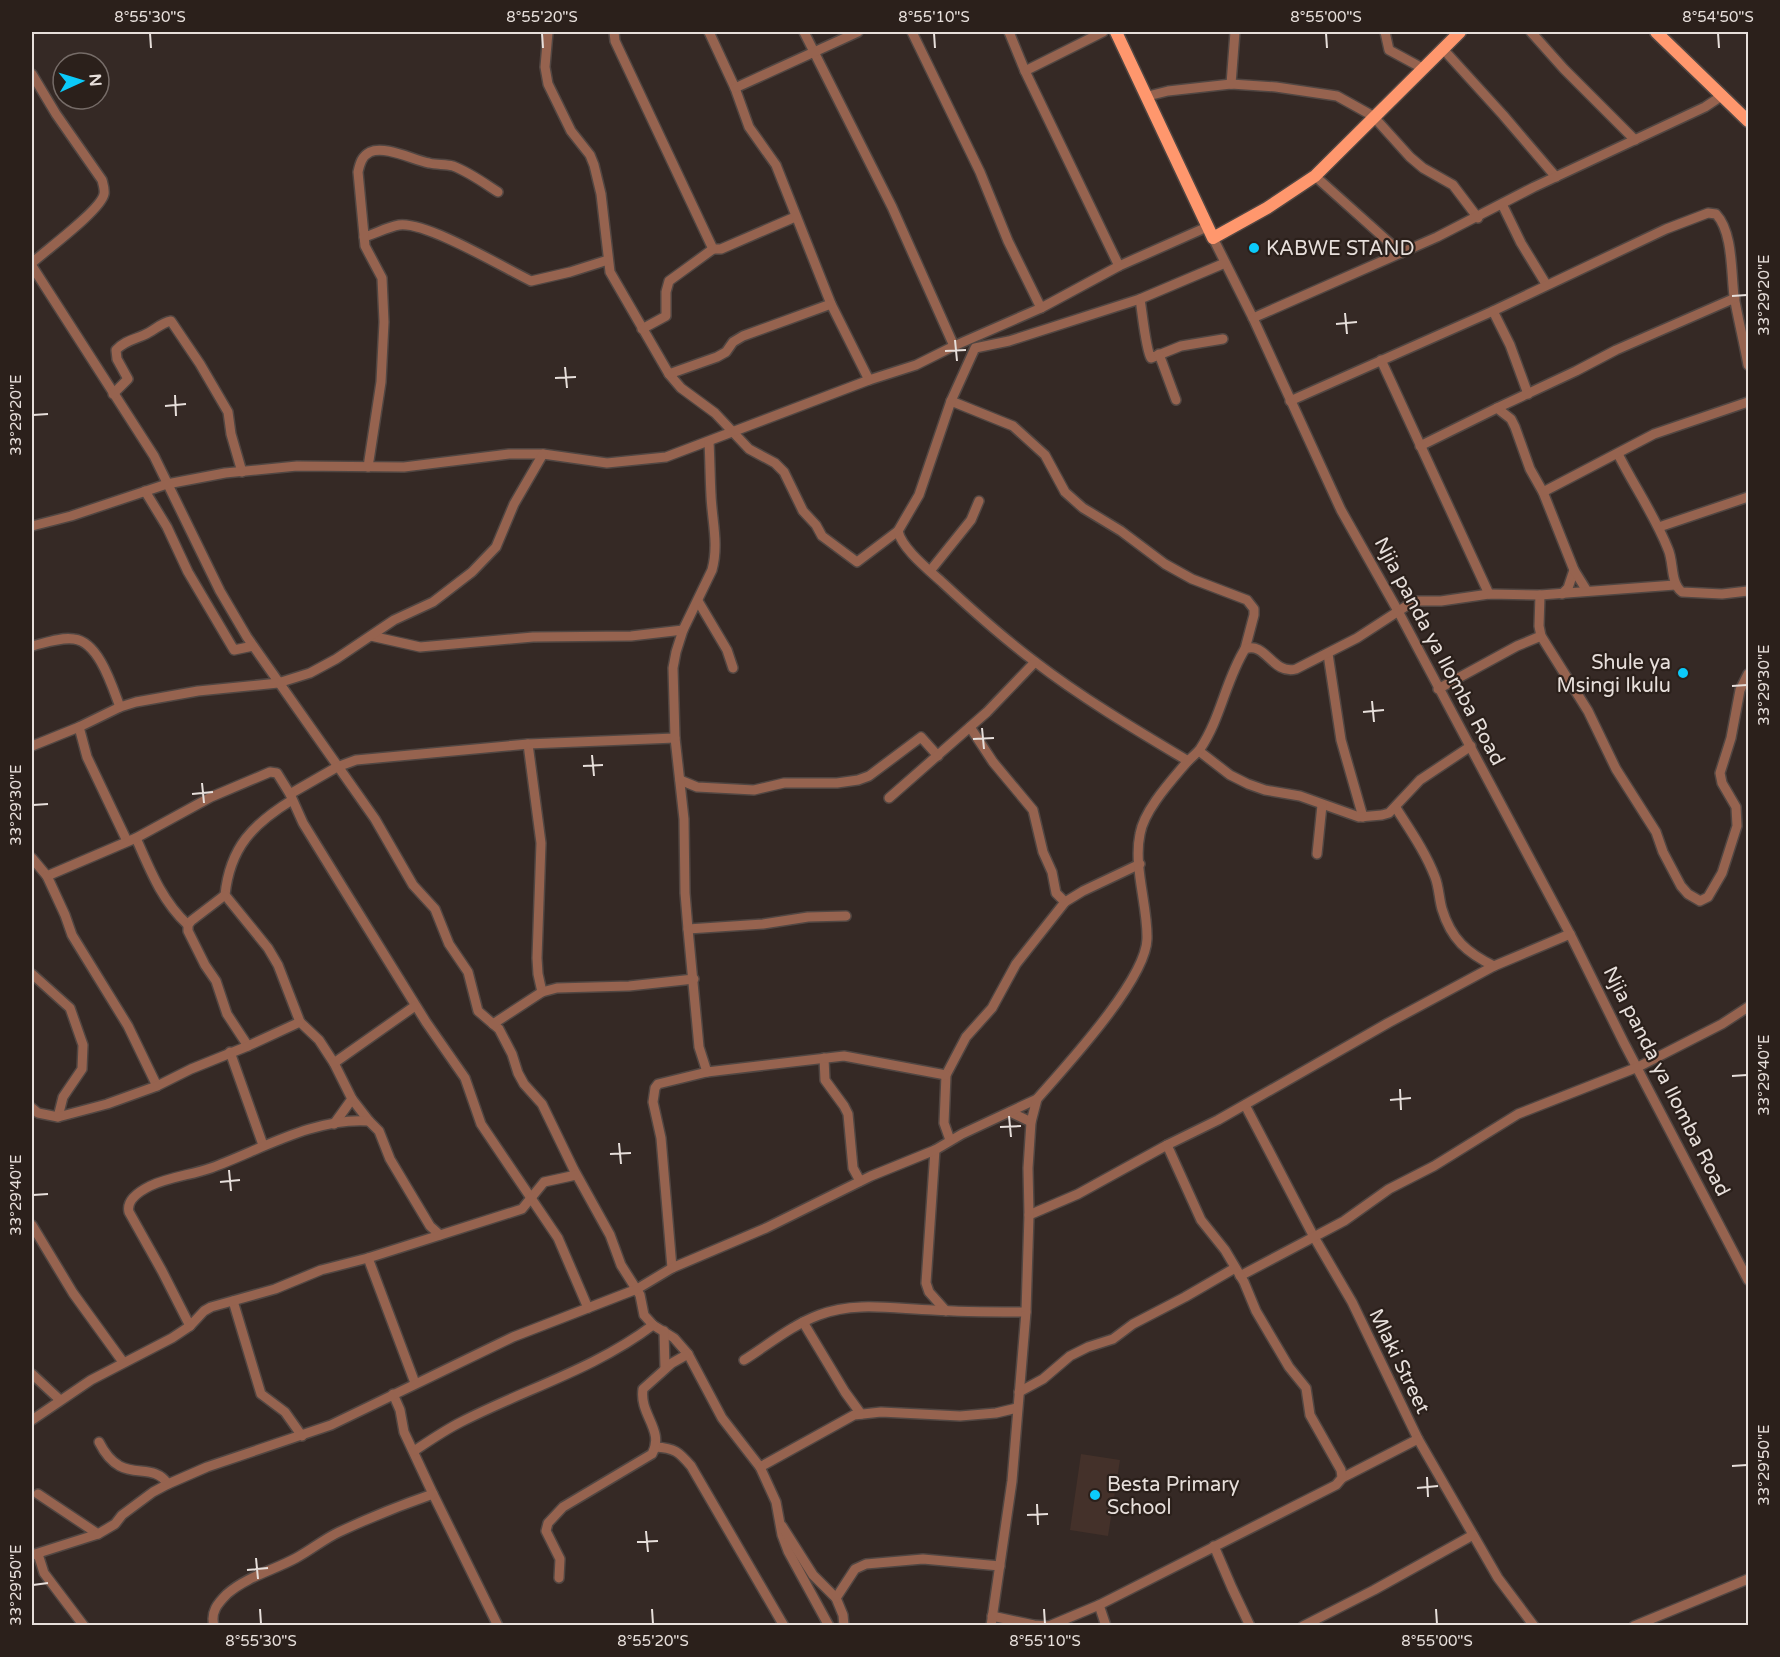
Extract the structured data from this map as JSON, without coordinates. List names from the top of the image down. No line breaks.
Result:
{"streets":{"main road":["Njia panda ya Ilomba Road"],"street":["Mlaki Street"]},"places":["KABWE STAND","Shule ya Msingi Ikulu","Besta Primary School"],"north":"right","coordinates":["8°55'30\"S","8°55'20\"S","8°55'10\"S","8°55'00\"S","8°54'50\"S","33°29'20\"E","33°29'30\"E","33°29'40\"E","33°29'50\"E"]}
